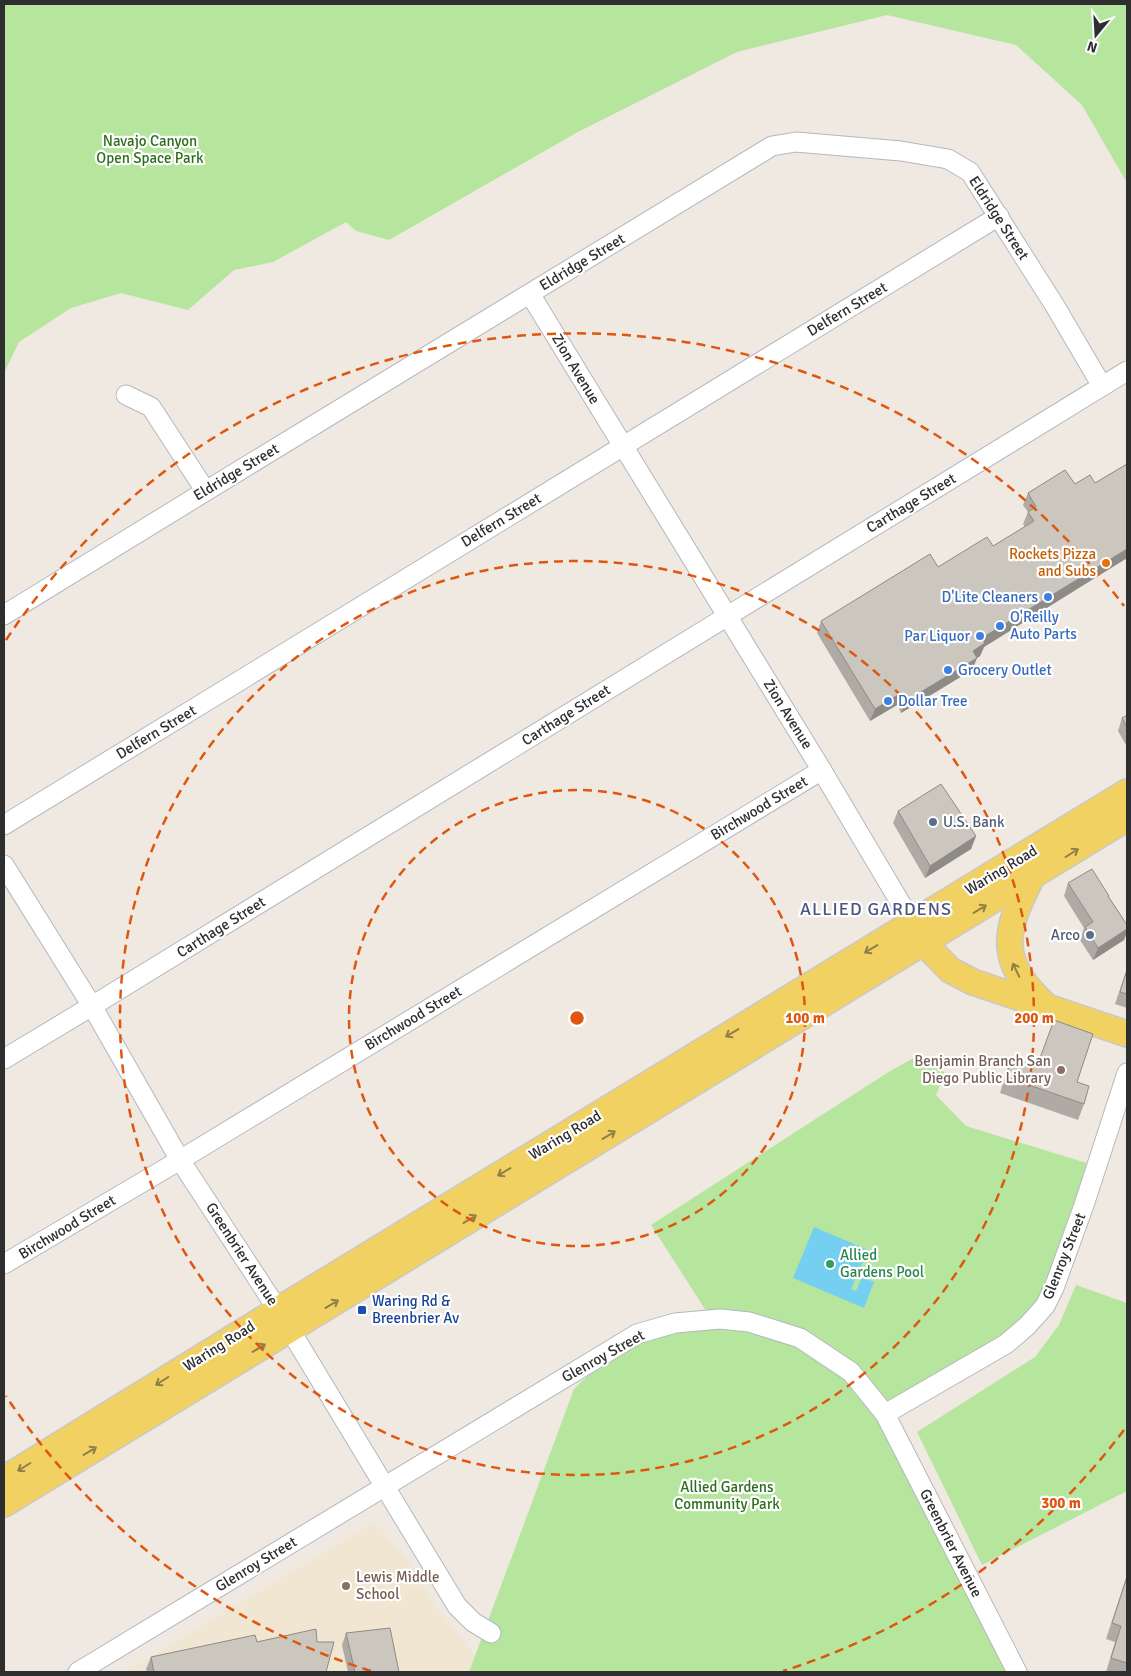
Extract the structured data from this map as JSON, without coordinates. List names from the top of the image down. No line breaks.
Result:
{"streets":{"main road":["Zion Avenue","Waring Road"],"street":["Eldridge Street","Delfern Street","Carthage Street","Birchwood Street","Greenbrier Avenue","Glenroy Street"]},"crossings":[["Eldridge Street","Delfern Street"],["Eldridge Street","Zion Avenue"],["Eldridge Street","Carthage Street"],["Delfern Street","Zion Avenue"],["Zion Avenue","Carthage Street"],["Zion Avenue","Birchwood Street"],["Zion Avenue","Waring Road"],["Carthage Street","Greenbrier Avenue"],["Birchwood Street","Greenbrier Avenue"],["Waring Road","Greenbrier Avenue"],["Greenbrier Avenue","Glenroy Street"]],"districts":["ALLIED GARDENS"],"parks":["Navajo Canyon Open Space Park","Allied Gardens Community Park"],"places":{"other":["Rockets Pizza and Subs","D'Lite Cleaners","O'Reilly Auto Parts","Par Liquor","Grocery Outlet","Dollar Tree","U.S. Bank","Arco","Benjamin Branch San Diego Public Library","Allied Gardens Pool","Lewis Middle School"],"transit":["Waring Rd & Breenbrier Av"]},"north":"bottom","rings":["100 m","200 m","300 m"]}
